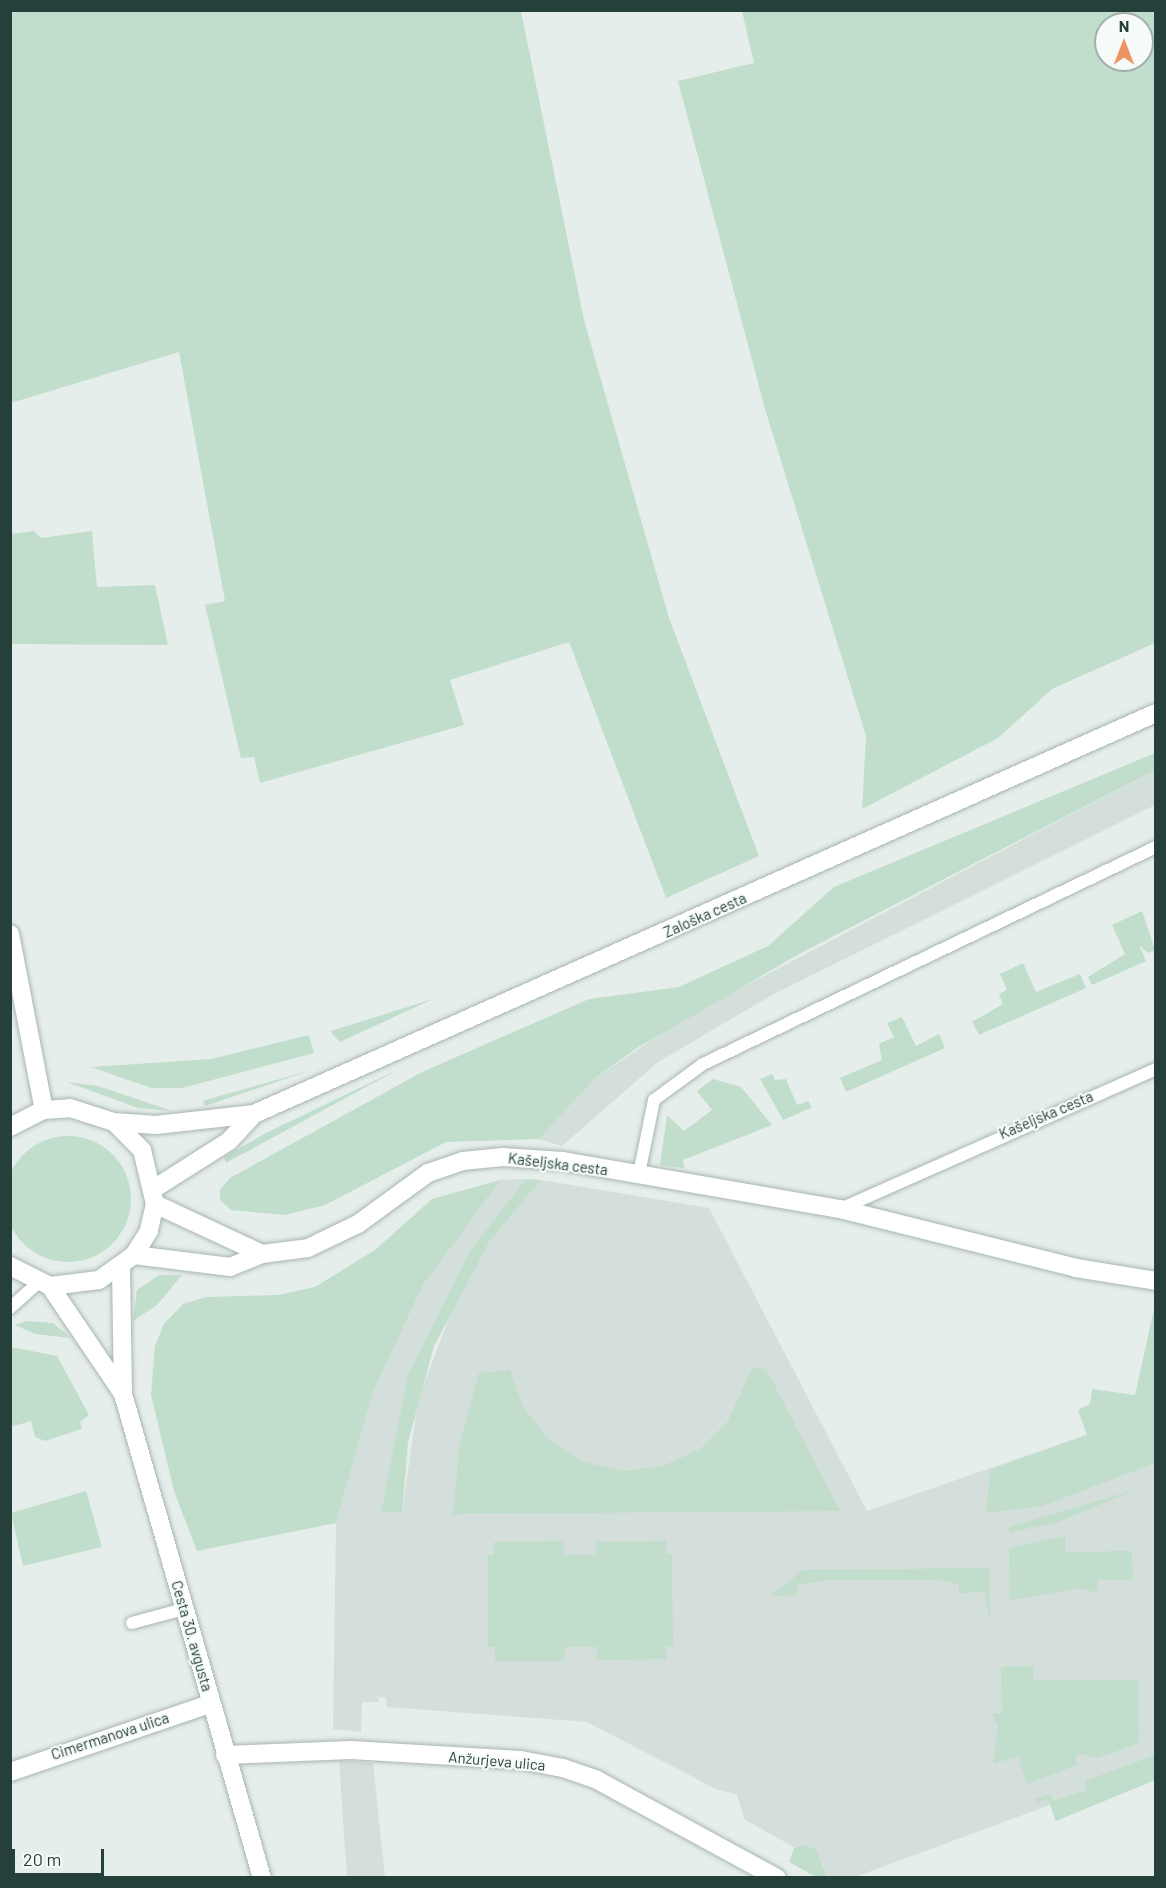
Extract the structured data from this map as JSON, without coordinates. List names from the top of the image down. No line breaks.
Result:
{"streets":{"street":["Zaloška cesta","Kašeljska cesta","Cesta 30. avgusta","Cimermanova ulica","Anžurjeva ulica"]},"crossings":[["Cesta 30. avgusta","Cimermanova ulica"],["Cesta 30. avgusta","Anžurjeva ulica"]],"scale_bar":"20 m","north":"top"}
